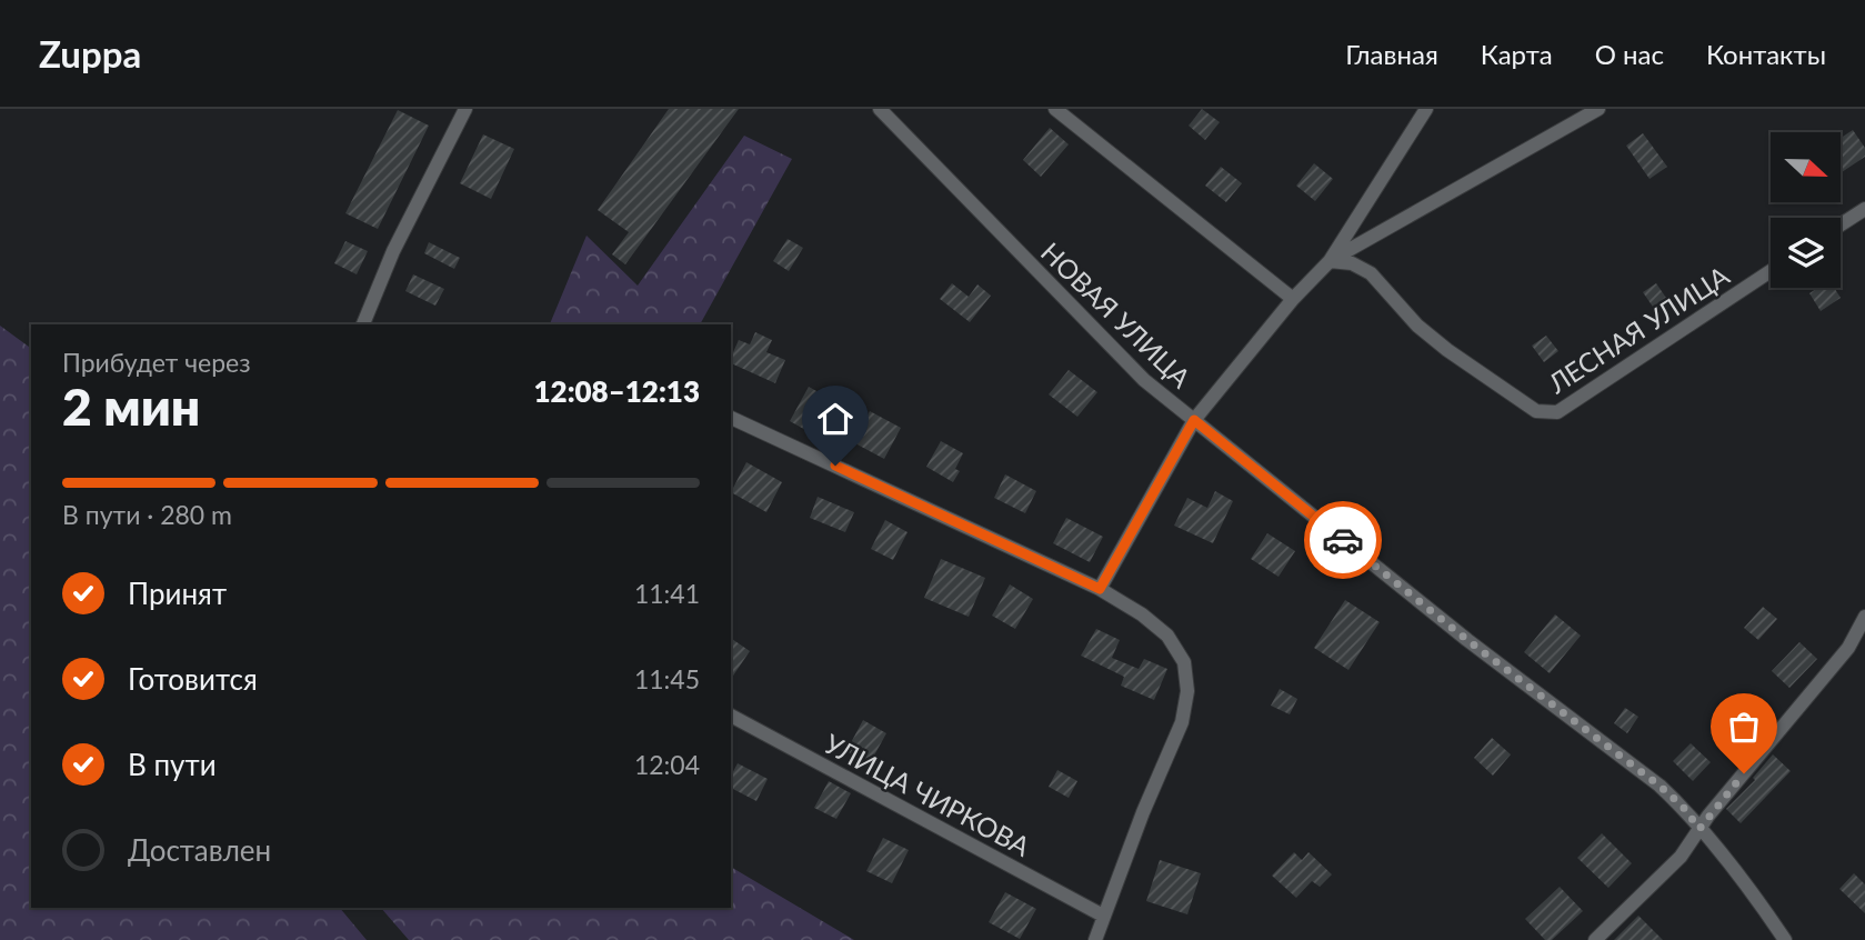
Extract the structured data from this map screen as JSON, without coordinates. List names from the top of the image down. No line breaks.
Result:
{"streets":{"street":["НОВАЯ УЛИЦА","ЛЕСНАЯ УЛИЦА","УЛИЦА ЧИРКОВА"]},"north":"right","page":{"header":"Zuppa","nav":["Главная","Карта","О нас","Контакты"],"heading":["2 мин","Прибудет через","12:08–12:13"],"bar":"В пути · 280 m","list":[["Принят","11:41"],["Готовится","11:45"],["В пути","12:04"],"Доставлен"]}}
